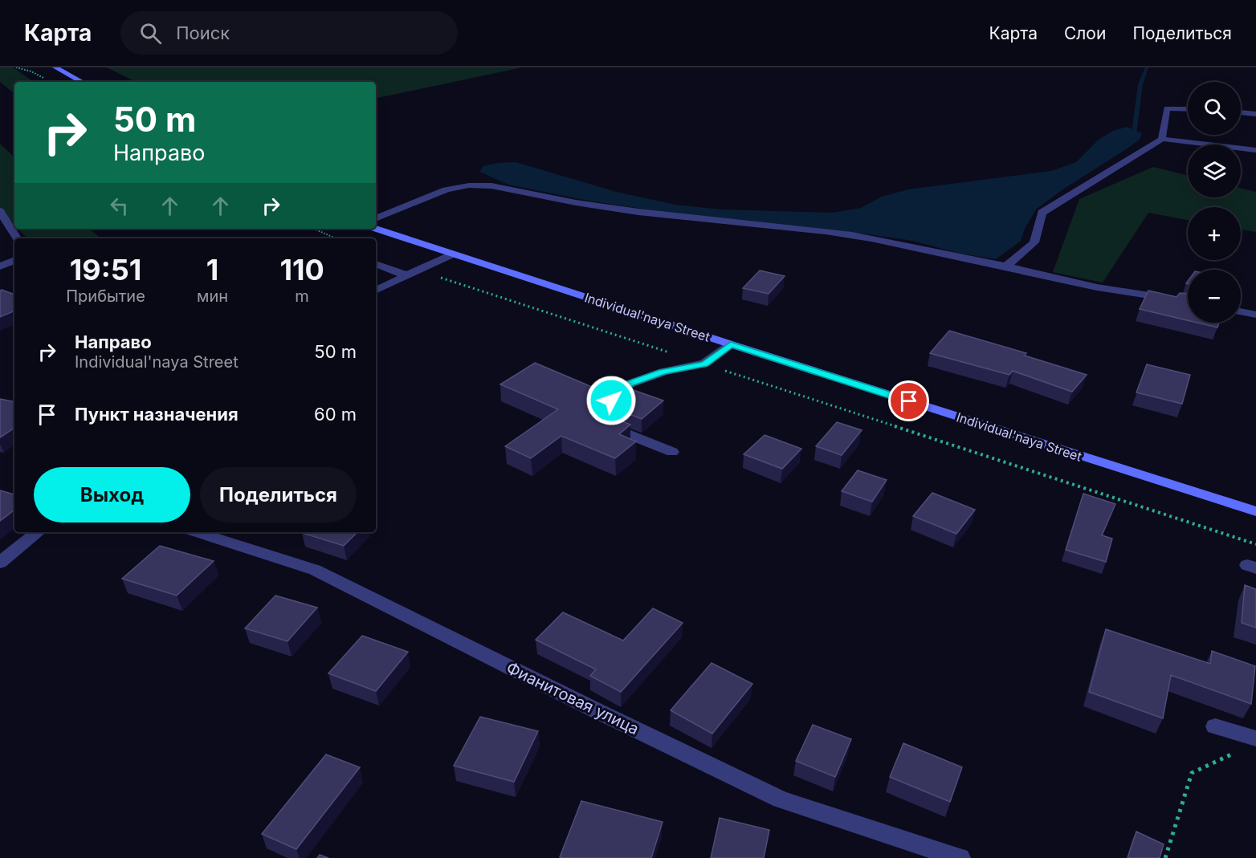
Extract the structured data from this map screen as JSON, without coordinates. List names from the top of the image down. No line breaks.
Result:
{"streets":{"main road":["Individual'naya Street"],"street":["Фианитовая улица"]},"page":{"header":"Карта","search":"Поиск","nav":["Карта","Слои","Поделиться"],"map_buttons":["+","−"],"turn":["50 m","Направо"],"eta":["19:51","Прибытие","1","мин","110","m"],"list":[{"name":"Направо","note":"Individual'naya Street","value":"50 m"},{"name":"Пункт назначения","value":"60 m"}],"buttons":["Выход","Поделиться"]}}
